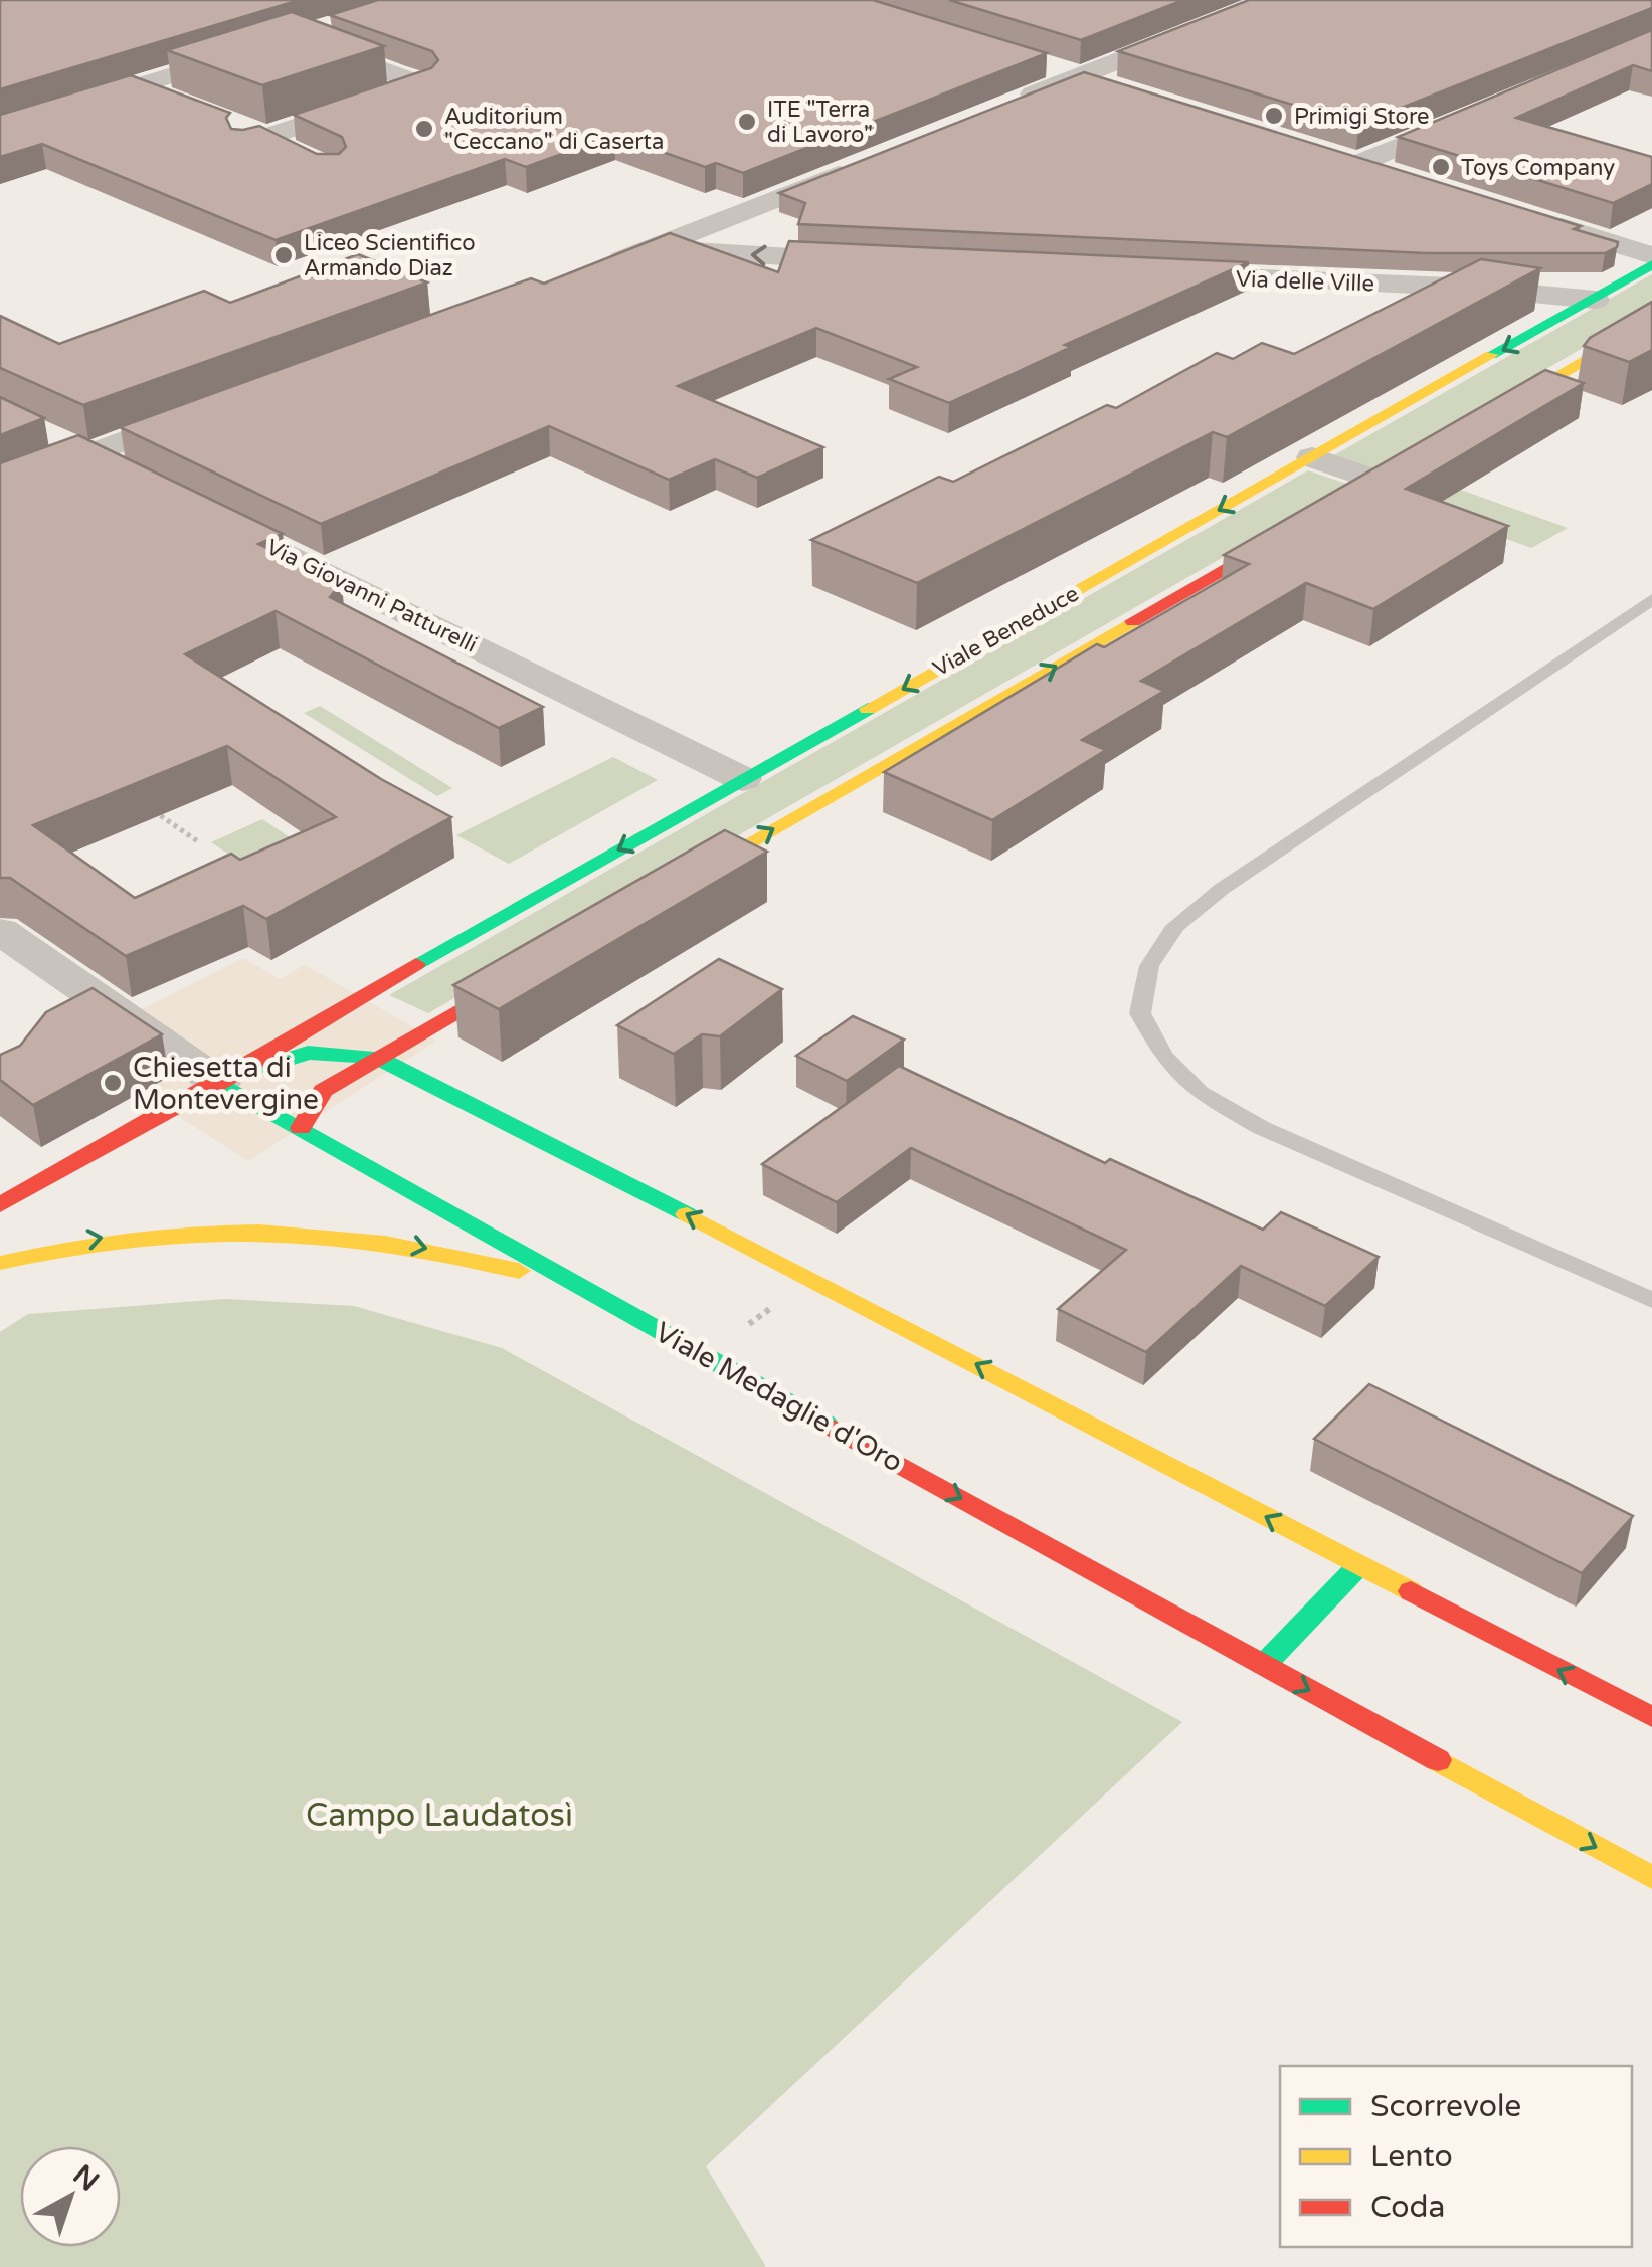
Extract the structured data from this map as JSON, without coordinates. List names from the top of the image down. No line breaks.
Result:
{"streets":{"main road":["Viale Beneduce","Viale Medaglie d'Oro"],"street":["Via delle Ville","Via Giovanni Patturelli"]},"crossings":[["Via delle Ville","Viale Beneduce"],["Via Giovanni Patturelli","Viale Beneduce"],["Viale Beneduce","Viale Medaglie d'Oro"]],"parks":["Campo Laudatosì"],"places":["Primigi Store","ITE \"Terra di Lavoro\"","Auditorium \"Ceccano\" di Caserta","Toys Company","Liceo Scientifico Armando Diaz","Chiesetta di Montevergine"],"legend":["Scorrevole","Lento","Coda"],"north":"top right"}
